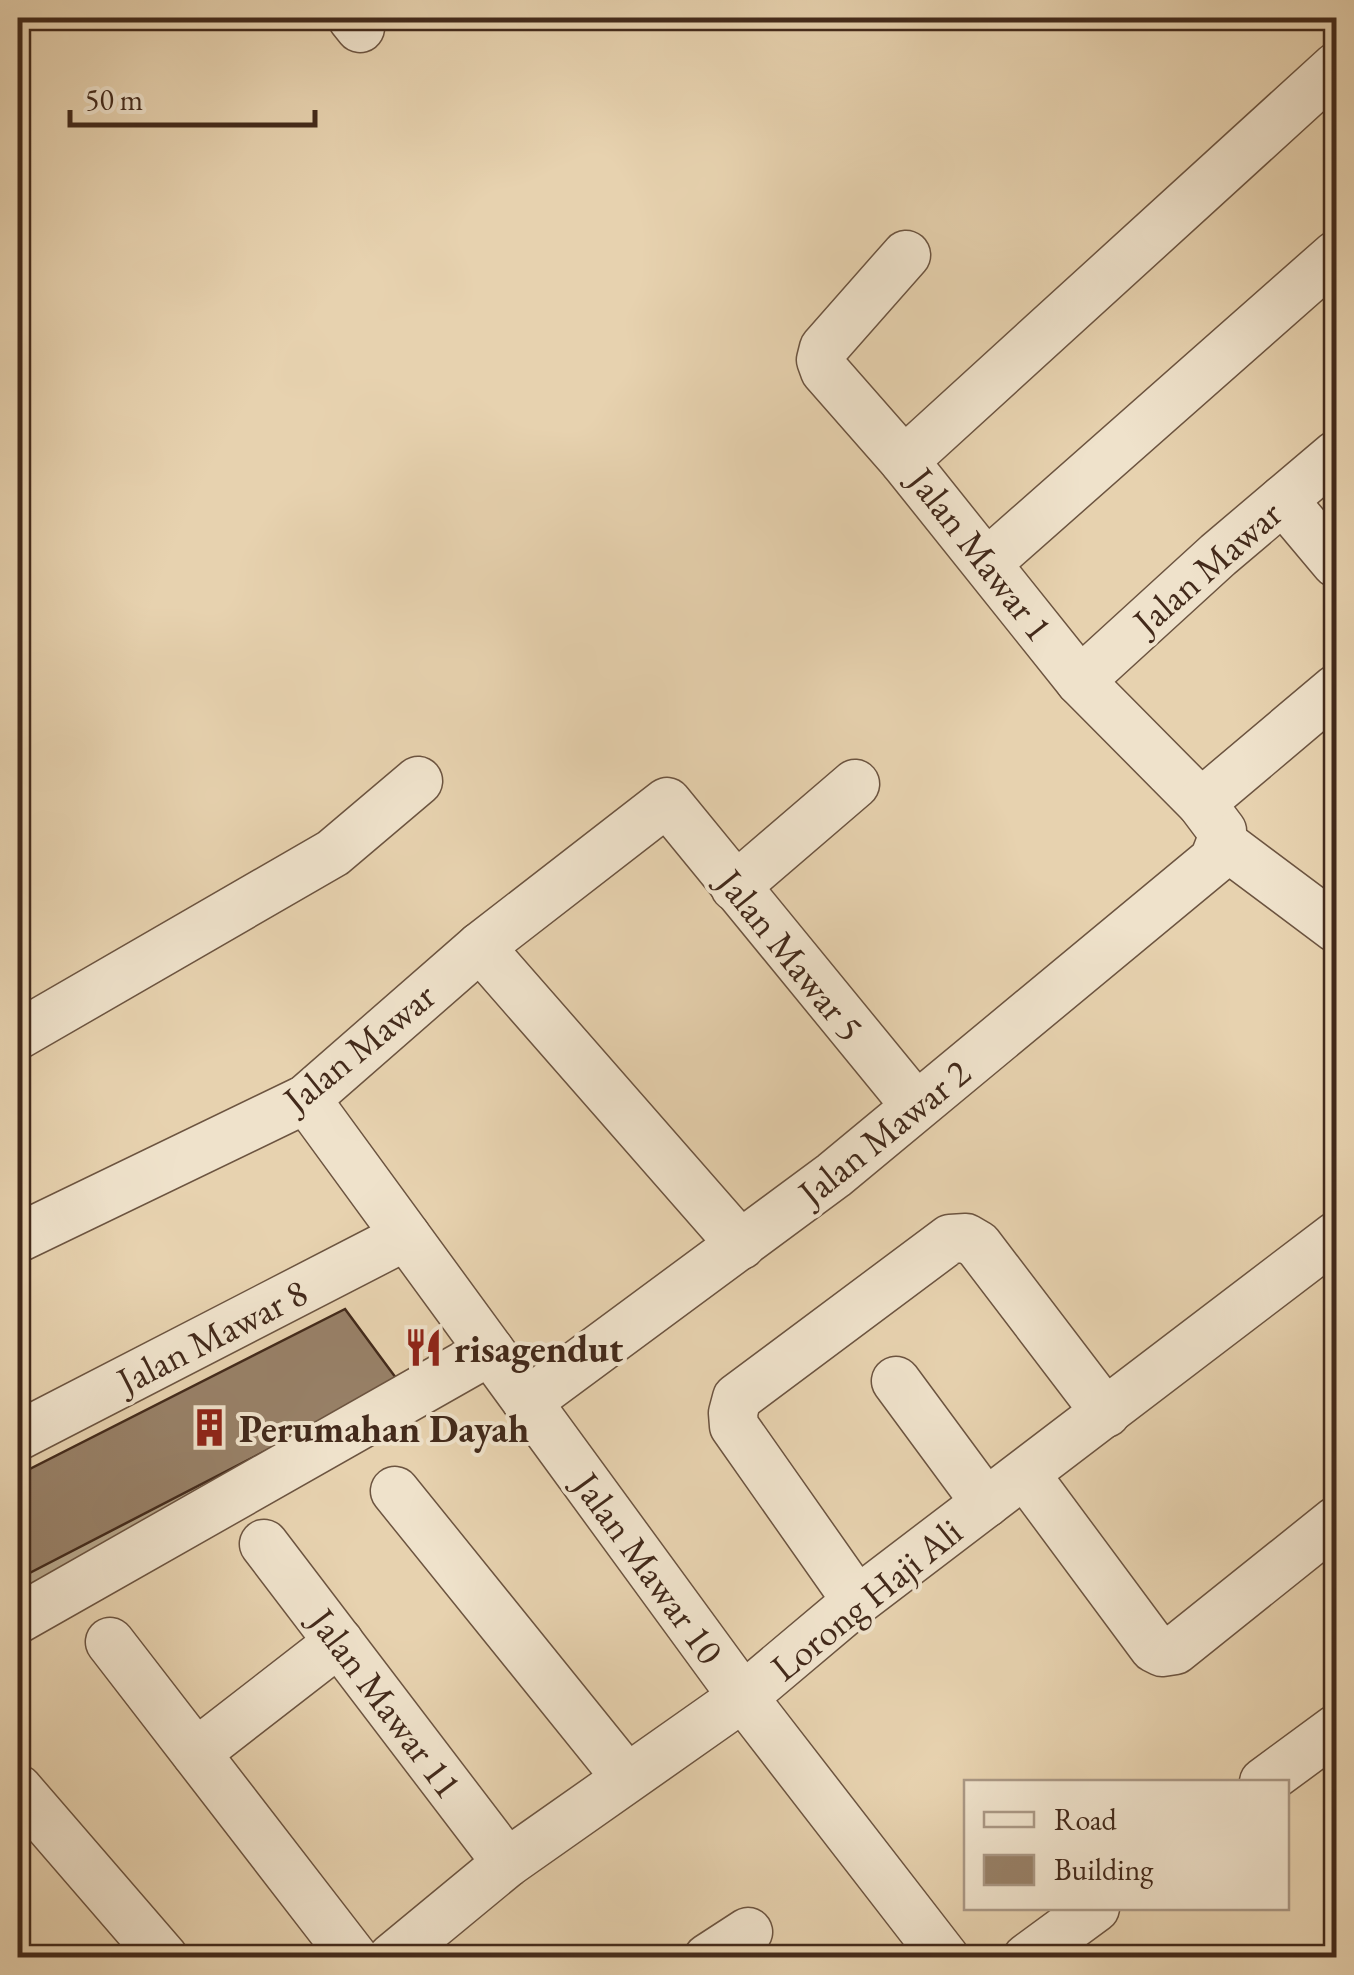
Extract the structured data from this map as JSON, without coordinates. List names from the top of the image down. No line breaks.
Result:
{"streets":{"street":["Jalan Mawar 1","Jalan Mawar","Jalan Mawar 5","Jalan Mawar 2","Jalan Mawar 8","Jalan Mawar 10","Lorong Haji Ali","Jalan Mawar 11"]},"crossings":[["Jalan Mawar 1","Jalan Mawar"],["Jalan Mawar 1","Jalan Mawar 2"],["Jalan Mawar","Jalan Mawar 5"],["Jalan Mawar","Jalan Mawar 10"],["Jalan Mawar 5","Jalan Mawar 2"],["Jalan Mawar 2","Jalan Mawar 10"],["Jalan Mawar 8","Jalan Mawar 10"],["Jalan Mawar 10","Lorong Haji Ali"],["Lorong Haji Ali","Jalan Mawar 11"]],"places":{"restaurant":["risagendut"],"building":["Perumahan Dayah"]},"legend":["Road","Building"],"scale_bar":"50 m"}
